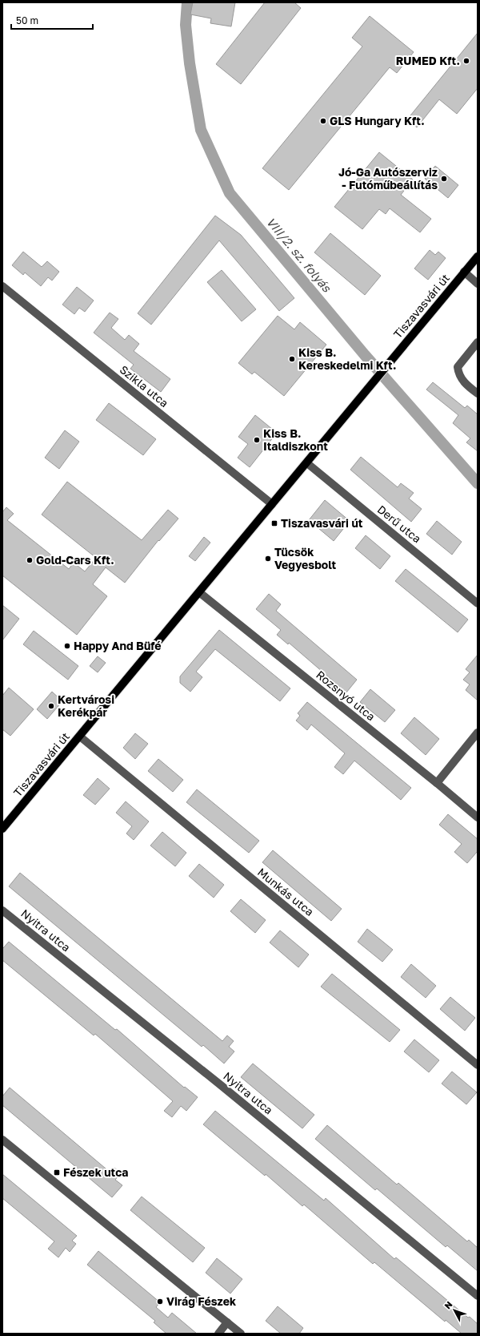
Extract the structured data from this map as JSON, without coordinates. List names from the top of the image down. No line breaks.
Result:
{"streets":{"main road":["Tiszavasvári út"],"street":["Szikla utca","Derű utca","Rozsnyó utca","Munkás utca","Nyitra utca"]},"crossings":[["Tiszavasvári út","Szikla utca"],["Tiszavasvári út","Derű utca"],["Tiszavasvári út","Rozsnyó utca"],["Tiszavasvári út","Munkás utca"]],"water":["VIII/2. sz. folyás"],"places":{"other":["RUMED Kft.","GLS Hungary Kft.","Jó-Ga Autószerviz - Futóműbeállítás","Kiss B. Kereskedelmi Kft.","Kiss B. Italdiszkont","Tücsök Vegyesbolt","Gold-Cars Kft.","Happy And Büfé","Kertvárosi Kerékpár","Virág Fészek"],"transit":["Tiszavasvári út","Fészek utca"]},"scale_bar":"50 m","north":"top left"}
